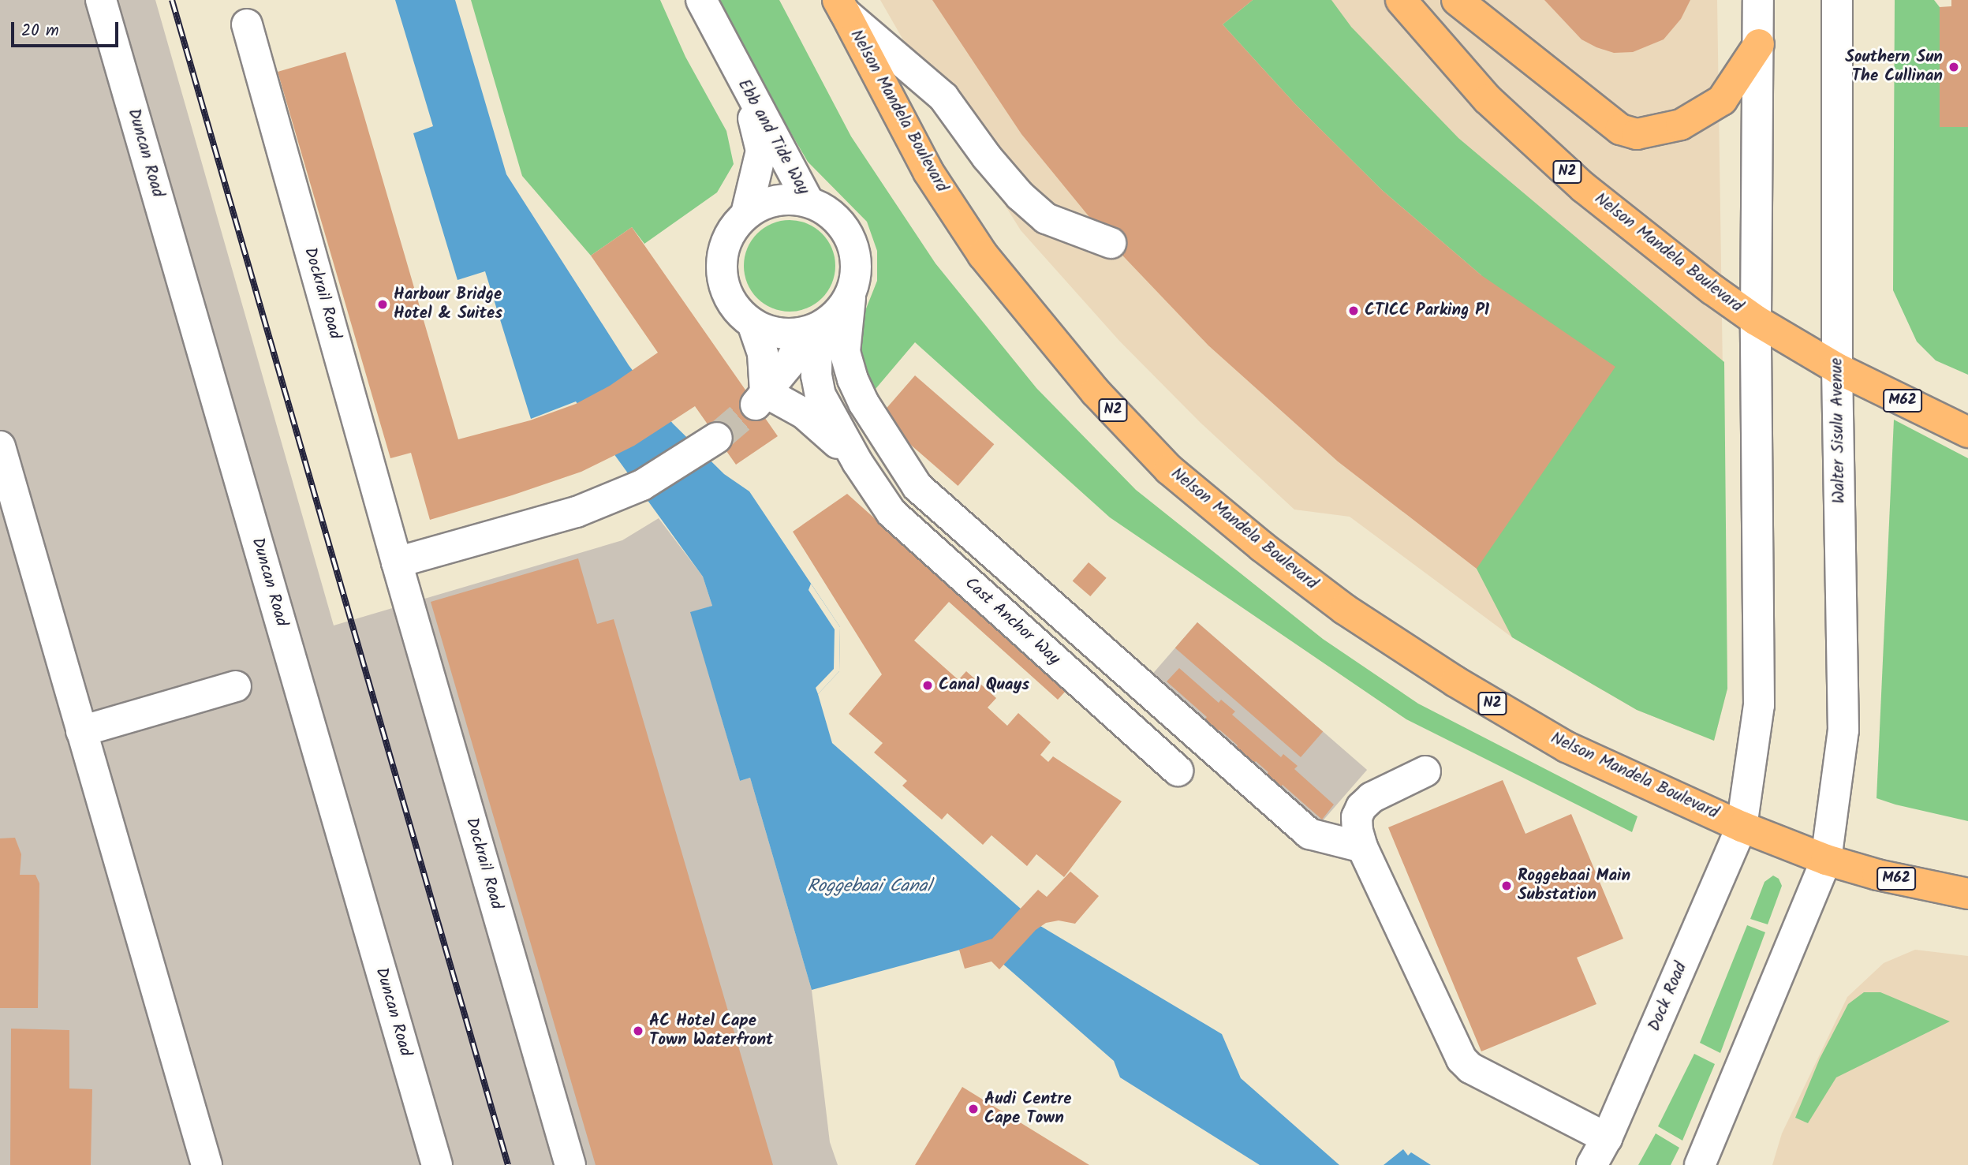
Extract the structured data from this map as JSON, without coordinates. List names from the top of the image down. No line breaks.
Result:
{"streets":{"main road":["Nelson Mandela Boulevard","N2","M62"],"street":["Ebb and Tide Way","Duncan Road","Dockrail Road","Walter Sisulu Avenue","Cast Anchor Way","Dock Road"]},"crossings":[["Nelson Mandela Boulevard","M62"],["Nelson Mandela Boulevard","Walter Sisulu Avenue"],["Nelson Mandela Boulevard","Dock Road"],["Ebb and Tide Way","Cast Anchor Way"],["M62","Walter Sisulu Avenue"]],"water":["Roggebaai Canal"],"places":["Southern Sun The Cullinan","Harbour Bridge Hotel & Suites","CTICC Parking P1","Canal Quays","Roggebaai Main Substation","AC Hotel Cape Town Waterfront","Audi Centre Cape Town"],"scale_bar":"20 m"}
